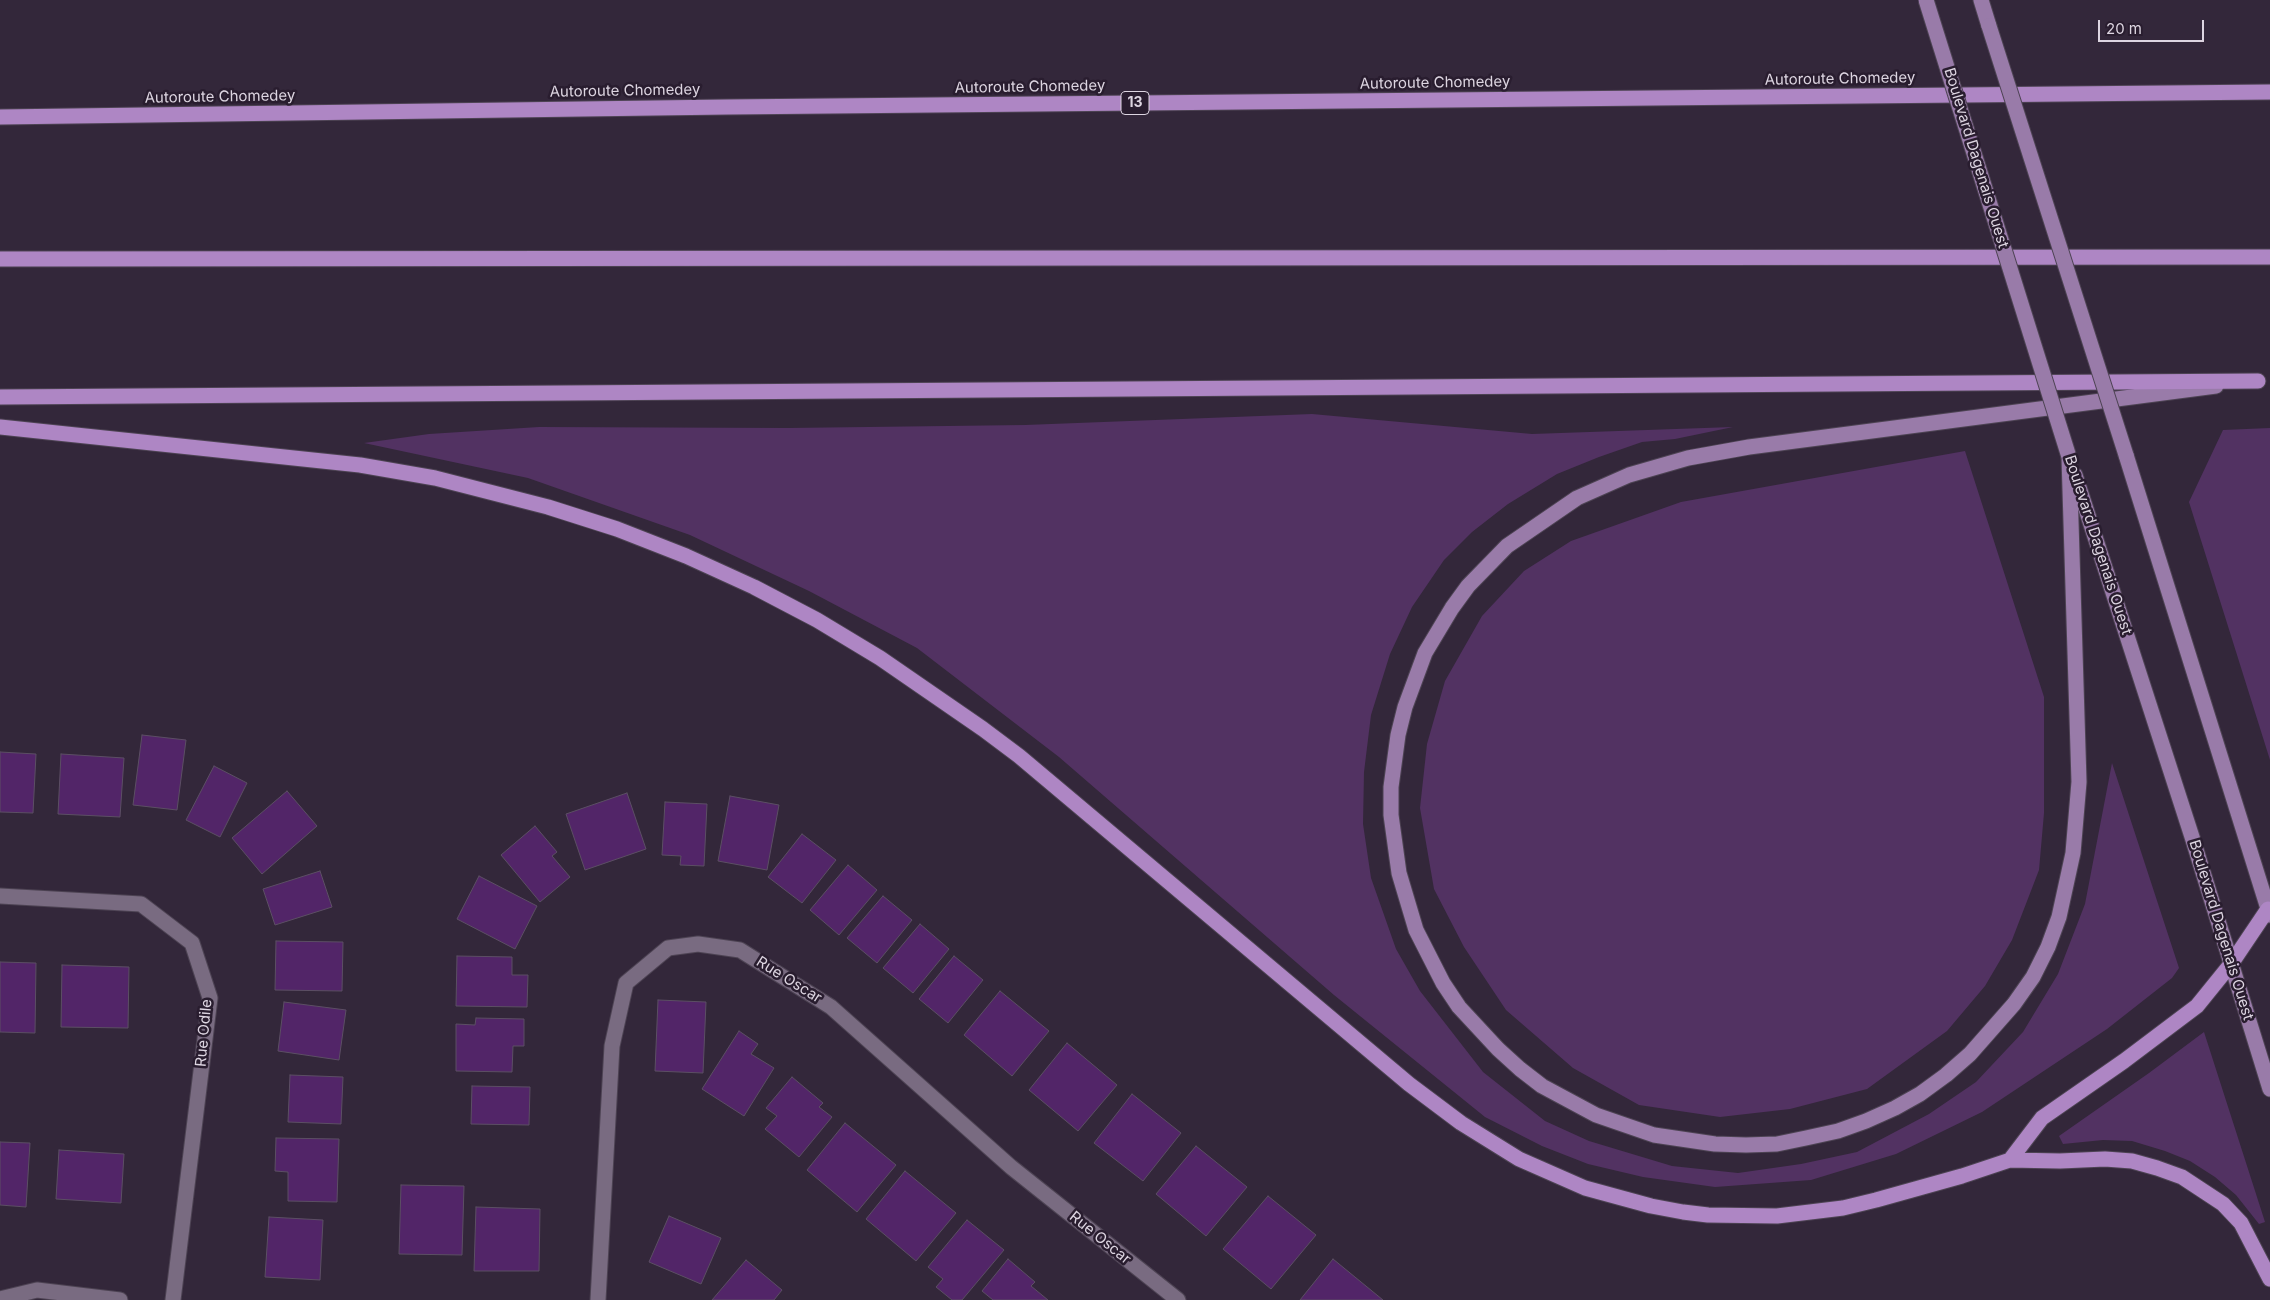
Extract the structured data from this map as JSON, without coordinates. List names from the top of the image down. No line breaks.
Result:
{"streets":{"highway":["Autoroute Chomedey","13"],"main road":["Boulevard Dagenais Ouest"],"street":["Rue Oscar","Rue Odile"]},"scale_bar":"20 m"}
